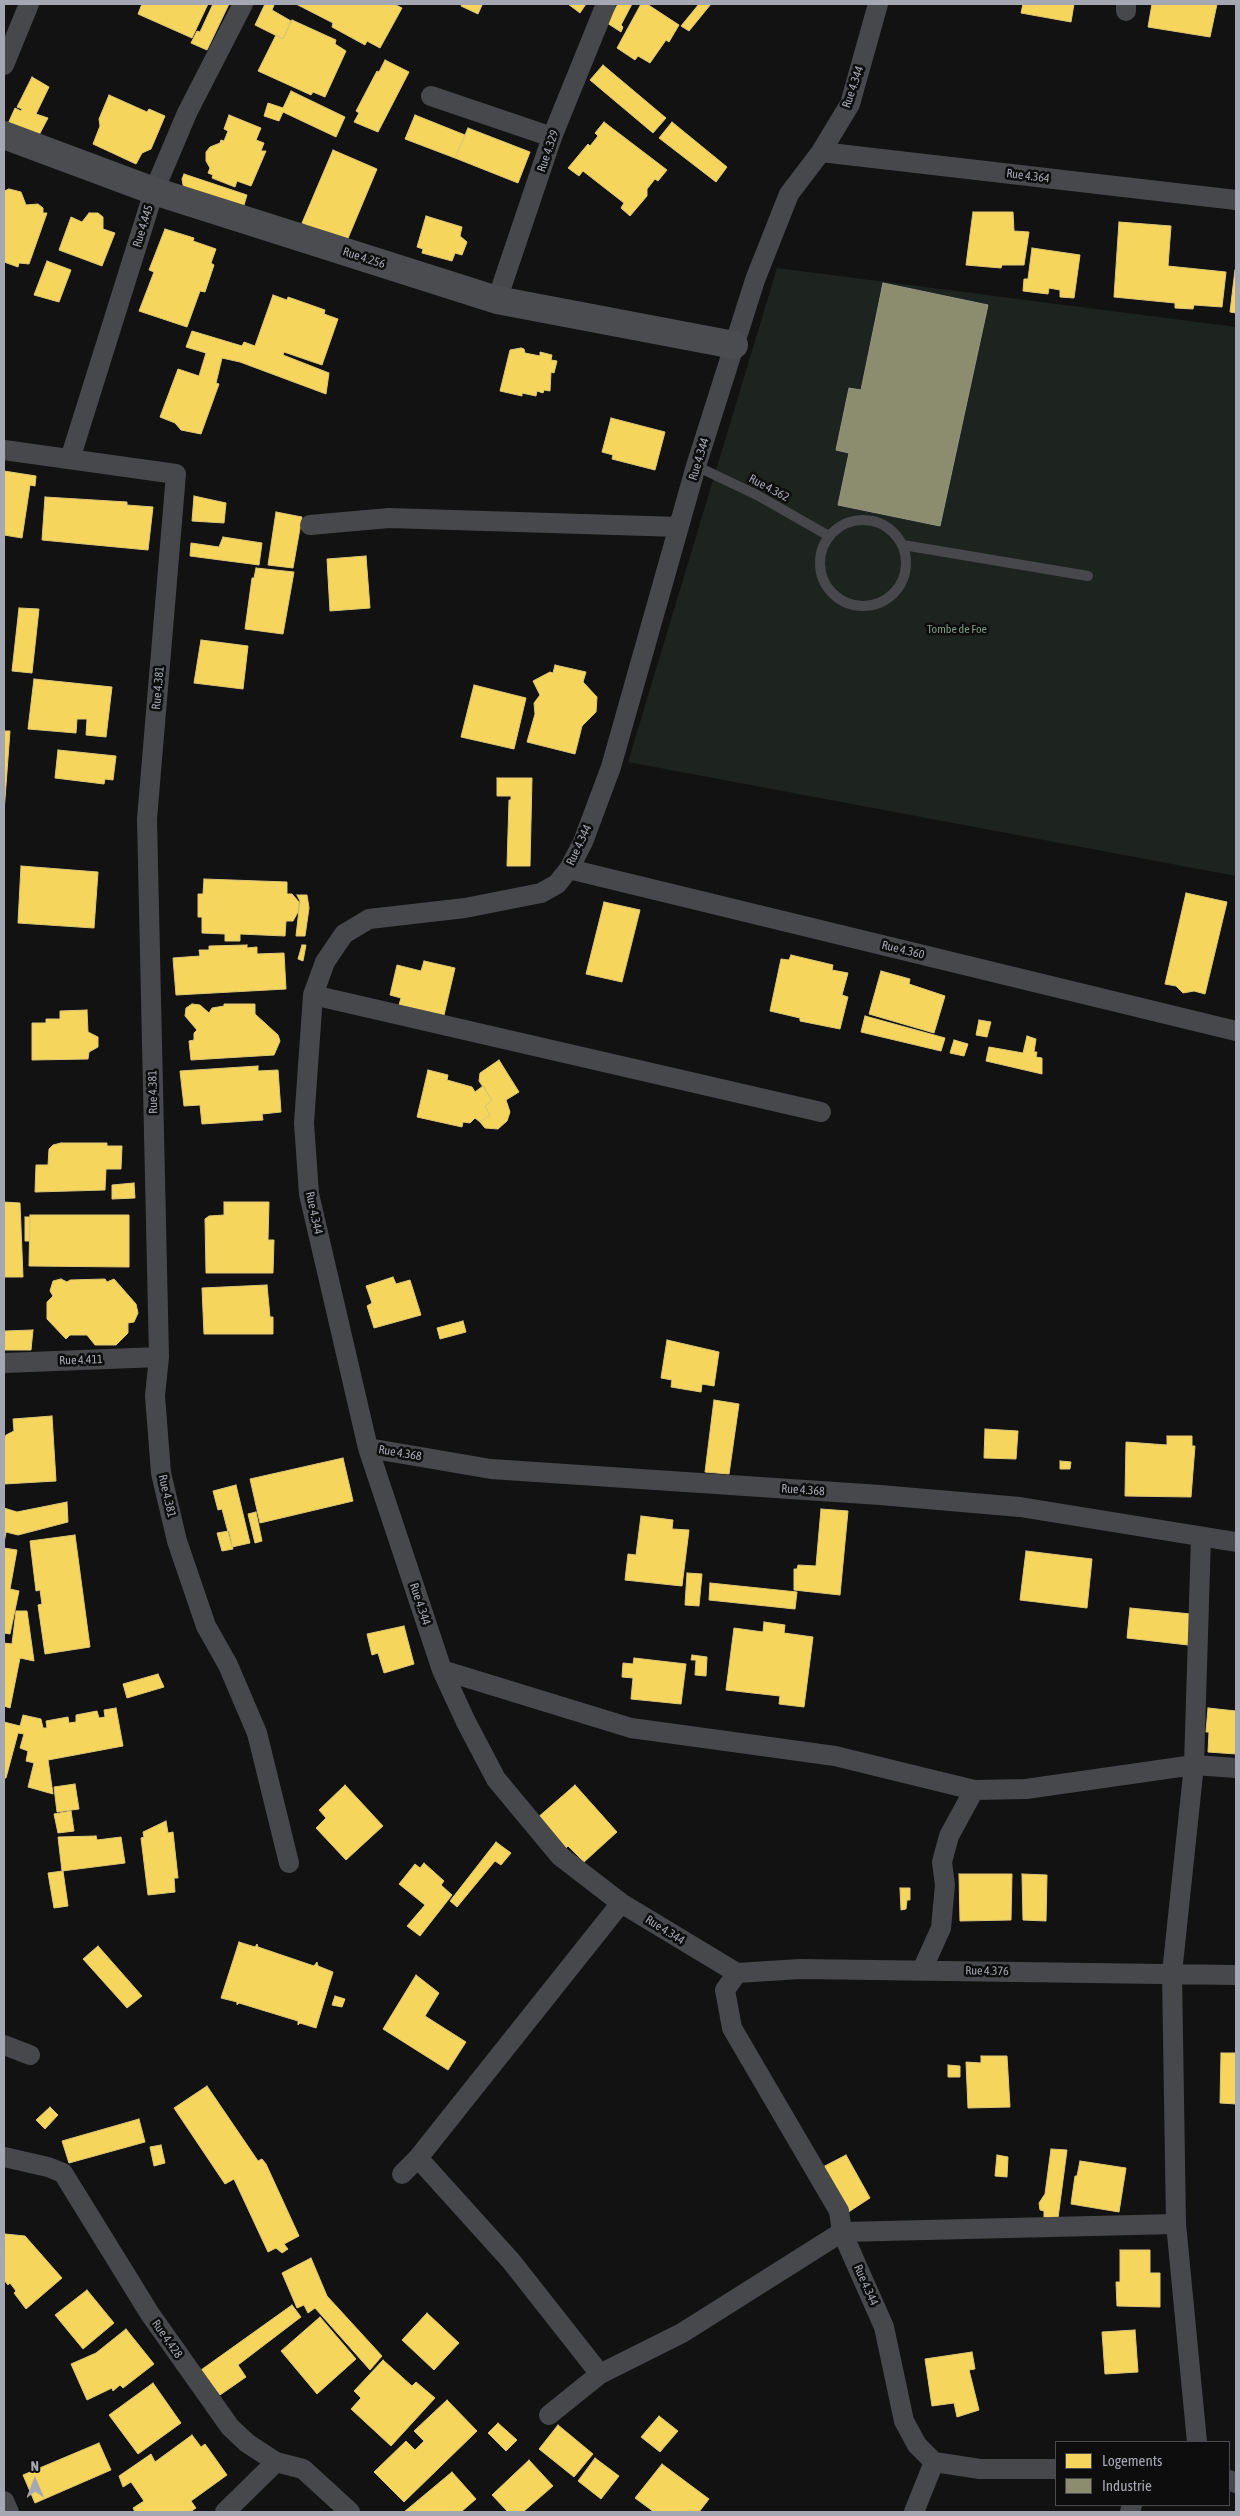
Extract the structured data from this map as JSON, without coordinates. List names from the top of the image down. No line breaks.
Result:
{"streets":{"street":["Rue 4.344","Rue 4.329","Rue 4.364","Rue 4.445","Rue 4.256","Rue 4.381","Rue 4.360","Rue 4.411","Rue 4.368","Rue 4.376","Rue 4.428"],"lane":["Rue 4.362"]},"crossings":[["Rue 4.344","Rue 4.364"],["Rue 4.344","Rue 4.256"],["Rue 4.344","Rue 4.362"],["Rue 4.344","Rue 4.360"],["Rue 4.344","Rue 4.368"],["Rue 4.344","Rue 4.376"],["Rue 4.329","Rue 4.256"],["Rue 4.445","Rue 4.256"],["Rue 4.445","Rue 4.381"],["Rue 4.381","Rue 4.411"]],"parks":["Tombe de Foe"],"legend":["Logements","Industrie"],"north":"top"}
